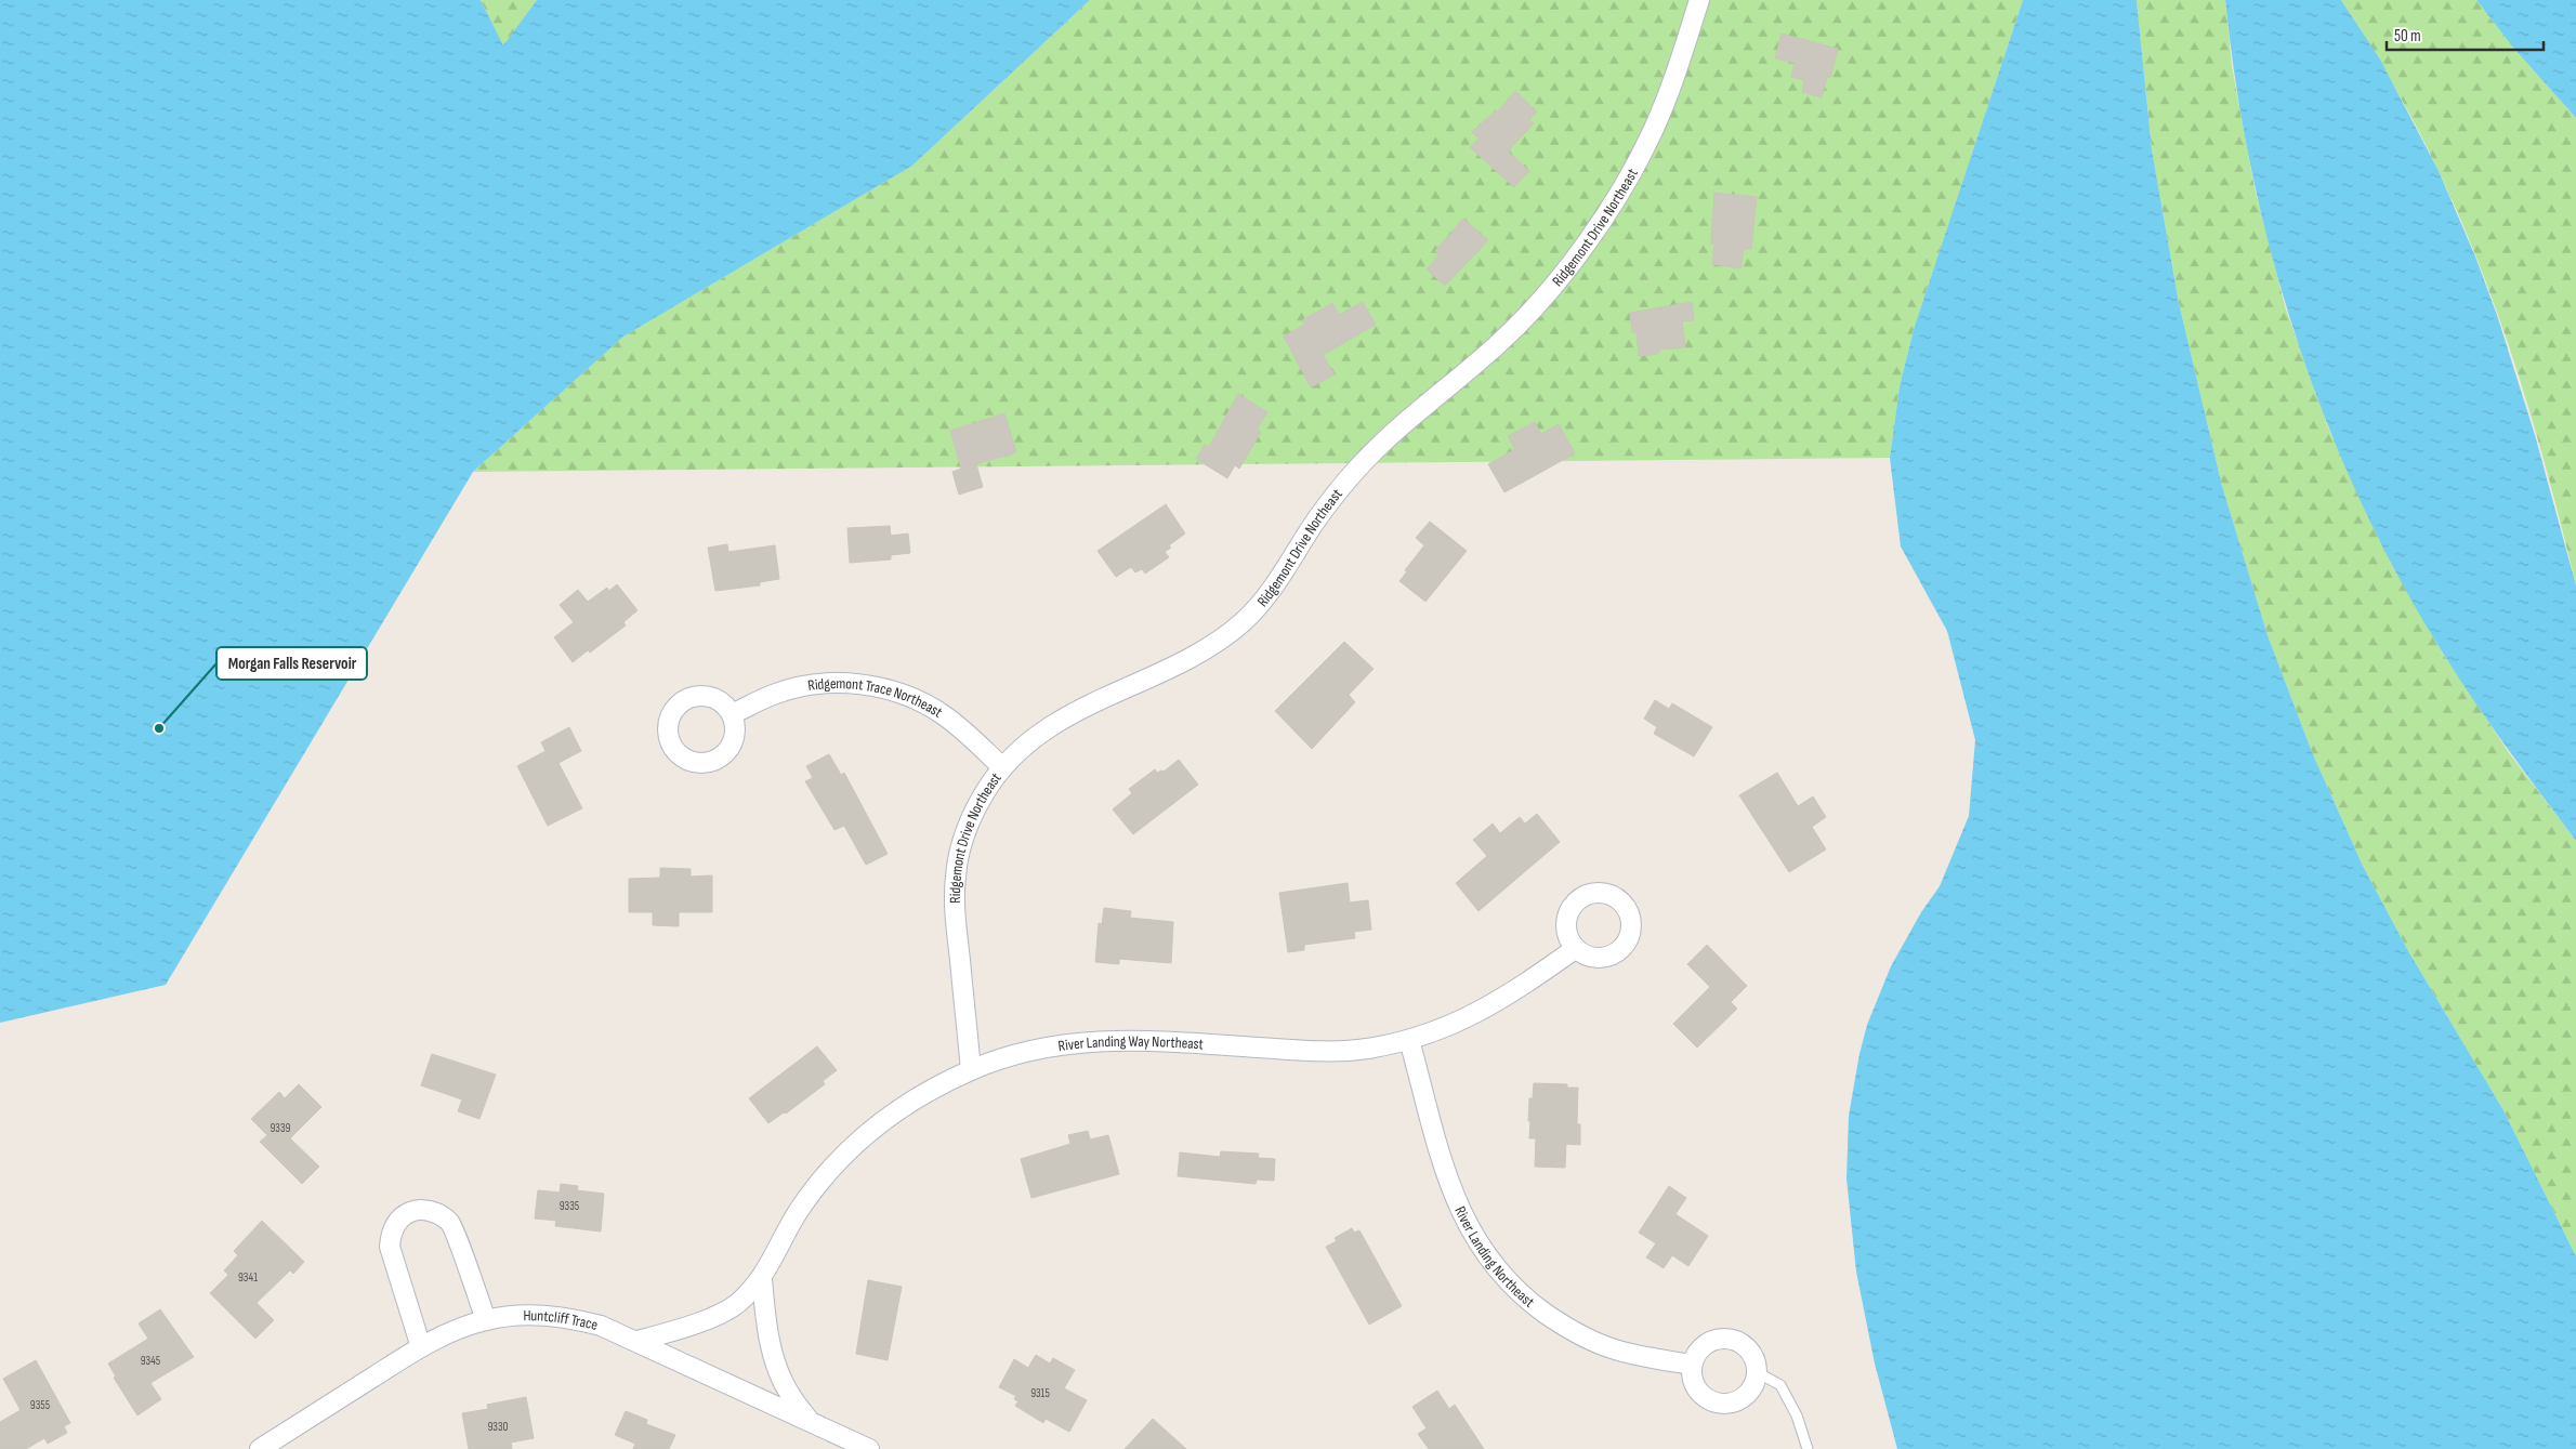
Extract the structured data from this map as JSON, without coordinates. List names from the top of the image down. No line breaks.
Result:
{"streets":{"street":["Ridgemont Drive Northeast","Ridgemont Trace Northeast","River Landing Way Northeast","River Landing Northeast","Huntcliff Trace"]},"crossings":[["Ridgemont Drive Northeast","Ridgemont Trace Northeast"],["Ridgemont Drive Northeast","River Landing Way Northeast"],["River Landing Way Northeast","River Landing Northeast"],["River Landing Way Northeast","Huntcliff Trace"]],"places":["Morgan Falls Reservoir"],"house_numbers":["9339","9335","9341","9345","9315","9355","9330"],"scale_bar":"50 m"}
